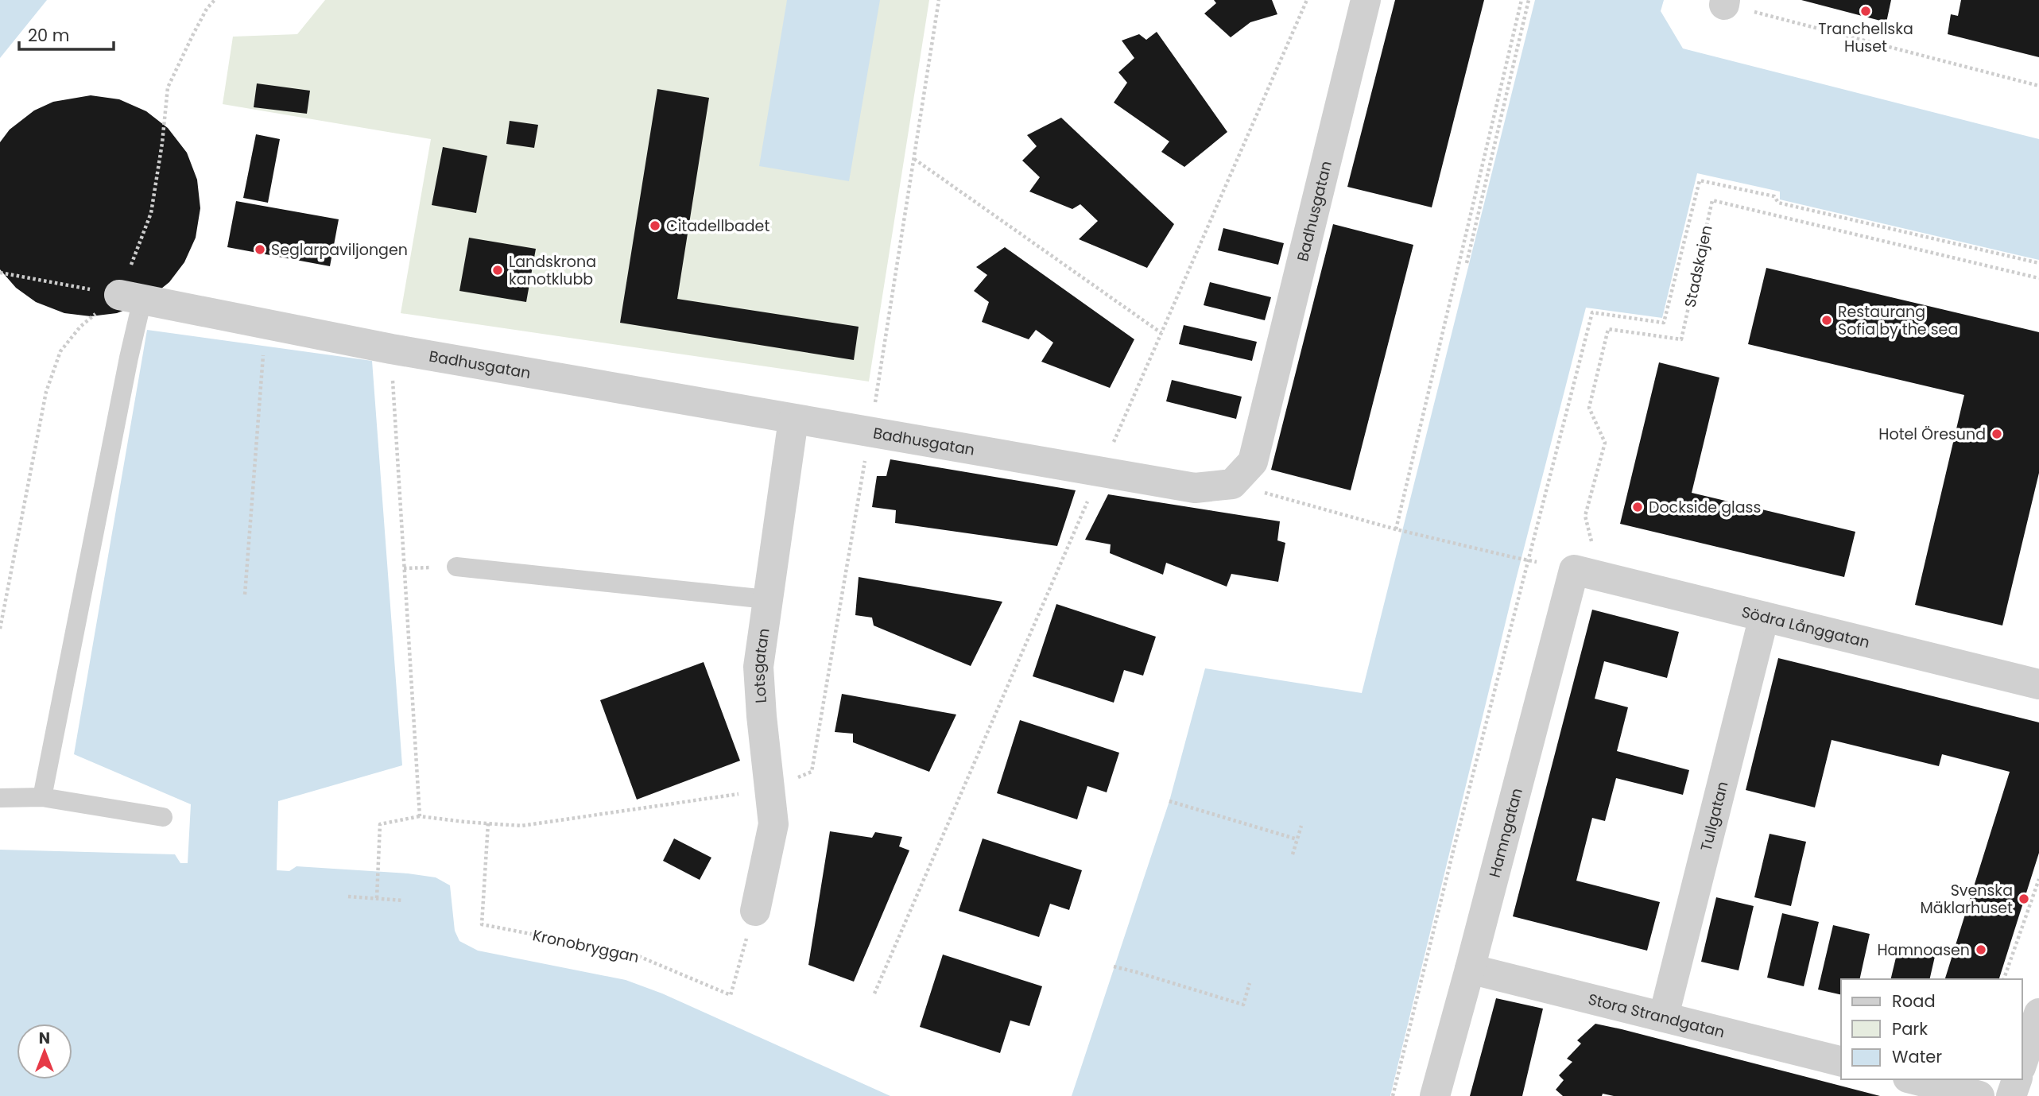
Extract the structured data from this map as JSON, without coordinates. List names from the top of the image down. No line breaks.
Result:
{"streets":{"street":["Badhusgatan","Södra Långgatan","Lotsgatan","Tullgatan","Hamngatan","Stora Strandgatan"],"path":["Stadskajen","Kronobryggan"]},"crossings":[["Badhusgatan","Lotsgatan"],["Stadskajen","Södra Långgatan"],["Stadskajen","Hamngatan"],["Södra Långgatan","Tullgatan"],["Södra Långgatan","Hamngatan"],["Lotsgatan","Kronobryggan"],["Tullgatan","Stora Strandgatan"],["Hamngatan","Stora Strandgatan"]],"places":["Tranchellska Huset","Citadellbadet","Seglarpaviljongen","Landskrona kanotklubb","Restaurang Sofia by the sea","Hotel Öresund","Dockside glass","Svenska Mäklarhuset","Hamnoasen"],"legend":["Road","Park","Water"],"scale_bar":"20 m","north":"top"}
